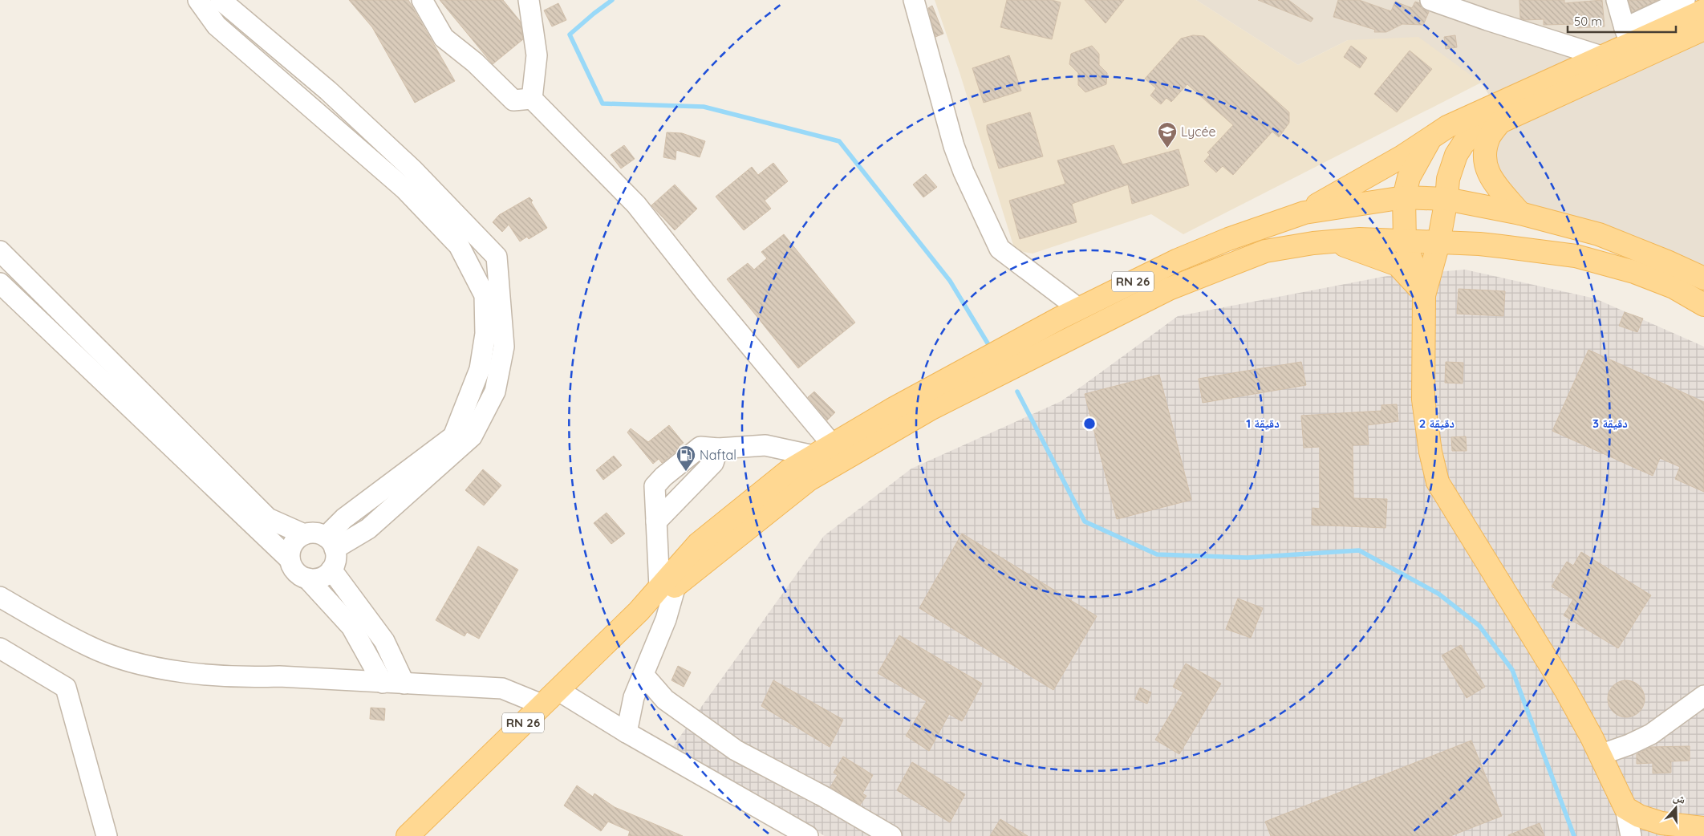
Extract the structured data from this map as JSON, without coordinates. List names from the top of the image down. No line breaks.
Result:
{"streets":{"main road":["RN 26"]},"places":{"school or university":["Lycée"],"fuel station":["Naftal"]},"scale_bar":"50 m","north":"top","rings":["1 دقيقة","2 دقيقة","3 دقيقة"]}
